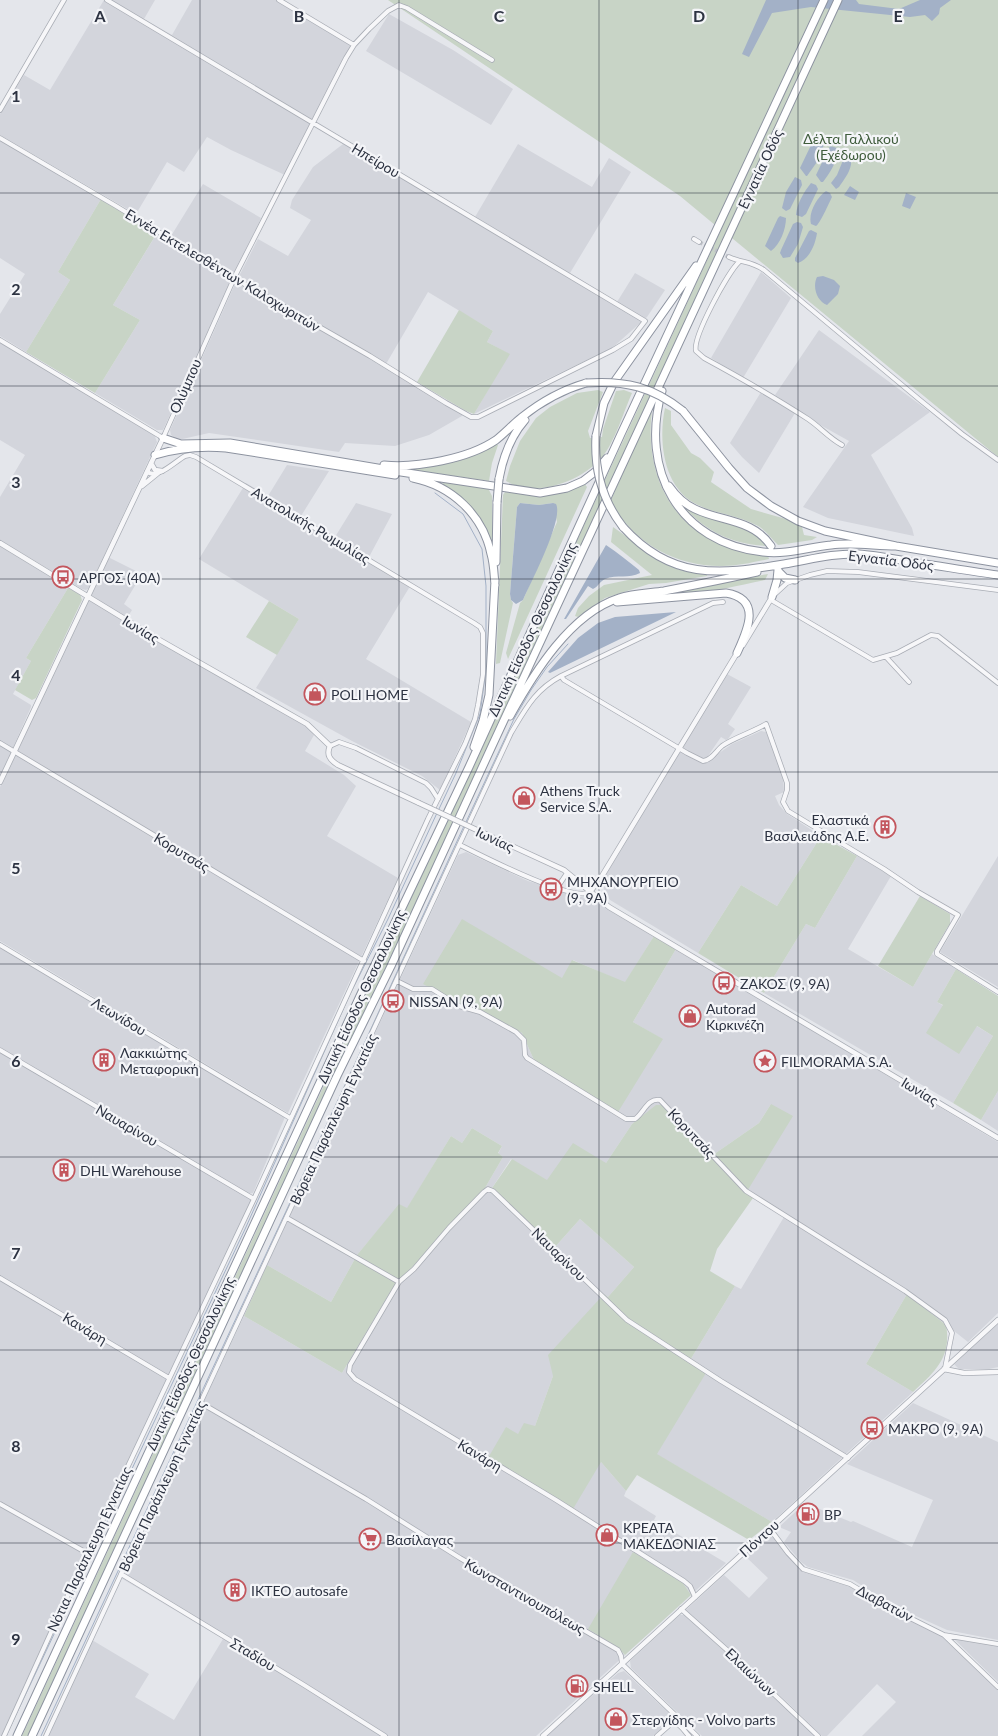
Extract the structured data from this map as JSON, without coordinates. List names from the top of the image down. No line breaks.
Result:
{"streets":{"highway":["Εγνατία Οδός","Δυτική Είσοδος Θεσσαλονίκης"],"street":["Ηπείρου","Εννέα Εκτελεσθέντων Καλοχωριτών","Ολύμπου","Ανατολικής Ρωμυλίας","Ιωνίας","Κορυτσάς","Λεωνίδου","Βόρεια Παράπλευρη Εγνατίας","Ναυαρίνου","Κανάρη","Πόντου","Νότια Παράπλευρη Εγνατίας","Κωνσταντινουπόλεως","Διαβατών","Σταδίου","Ελαιώνων"]},"crossings":[["Ηπείρου","Εννέα Εκτελεσθέντων Καλοχωριτών"],["Ηπείρου","Ολύμπου"],["Εγνατία Οδός","Δυτική Είσοδος Θεσσαλονίκης"],["Εννέα Εκτελεσθέντων Καλοχωριτών","Ολύμπου"],["Ολύμπου","Ιωνίας"],["Ολύμπου","Κορυτσάς"],["Ανατολικής Ρωμυλίας","Νότια Παράπλευρη Εγνατίας"],["Κορυτσάς","Βόρεια Παράπλευρη Εγνατίας"],["Κορυτσάς","Πόντου"],["Κορυτσάς","Νότια Παράπλευρη Εγνατίας"],["Λεωνίδου","Νότια Παράπλευρη Εγνατίας"],["Βόρεια Παράπλευρη Εγνατίας","Κωνσταντινουπόλεως"],["Βόρεια Παράπλευρη Εγνατίας","Σταδίου"],["Ναυαρίνου","Κανάρη"],["Ναυαρίνου","Πόντου"],["Ναυαρίνου","Νότια Παράπλευρη Εγνατίας"],["Κανάρη","Πόντου"],["Κανάρη","Νότια Παράπλευρη Εγνατίας"],["Πόντου","Κωνσταντινουπόλεως"],["Πόντου","Διαβατών"],["Πόντου","Ελαιώνων"]],"parks":["Δέλτα Γαλλικού (Εχέδωρου)"],"places":{"bus stop":["ΑΡΓΟΣ (40Α)","ΜΗΧΑΝΟΥΡΓΕΙΟ (9, 9Α)","ΖΑΚΟΣ (9, 9Α)","NISSAN (9, 9Α)","ΜΑΚΡΟ (9, 9Α)"],"shop":["POLI HOME","Athens Truck Service S.A.","Autorad Κιρκινέζη","ΚΡΕΑΤΑ ΜΑΚΕΔΟΝΙΑΣ","Στεργίδης - Volvo parts"],"building":["Ελαστικά Βασιλειάδης Α.Ε.","Λακκιώτης Μεταφορική","DHL Warehouse","ΙΚΤΕΟ autosafe"],"place":["FILMORAMA S.A."],"fuel station":["BP","SHELL"],"supermarket":["Βασίλαγας"]},"grid":{"columns":["A","B","C","D","E"],"rows":["1","2","3","4","5","6","7","8","9"]}}
